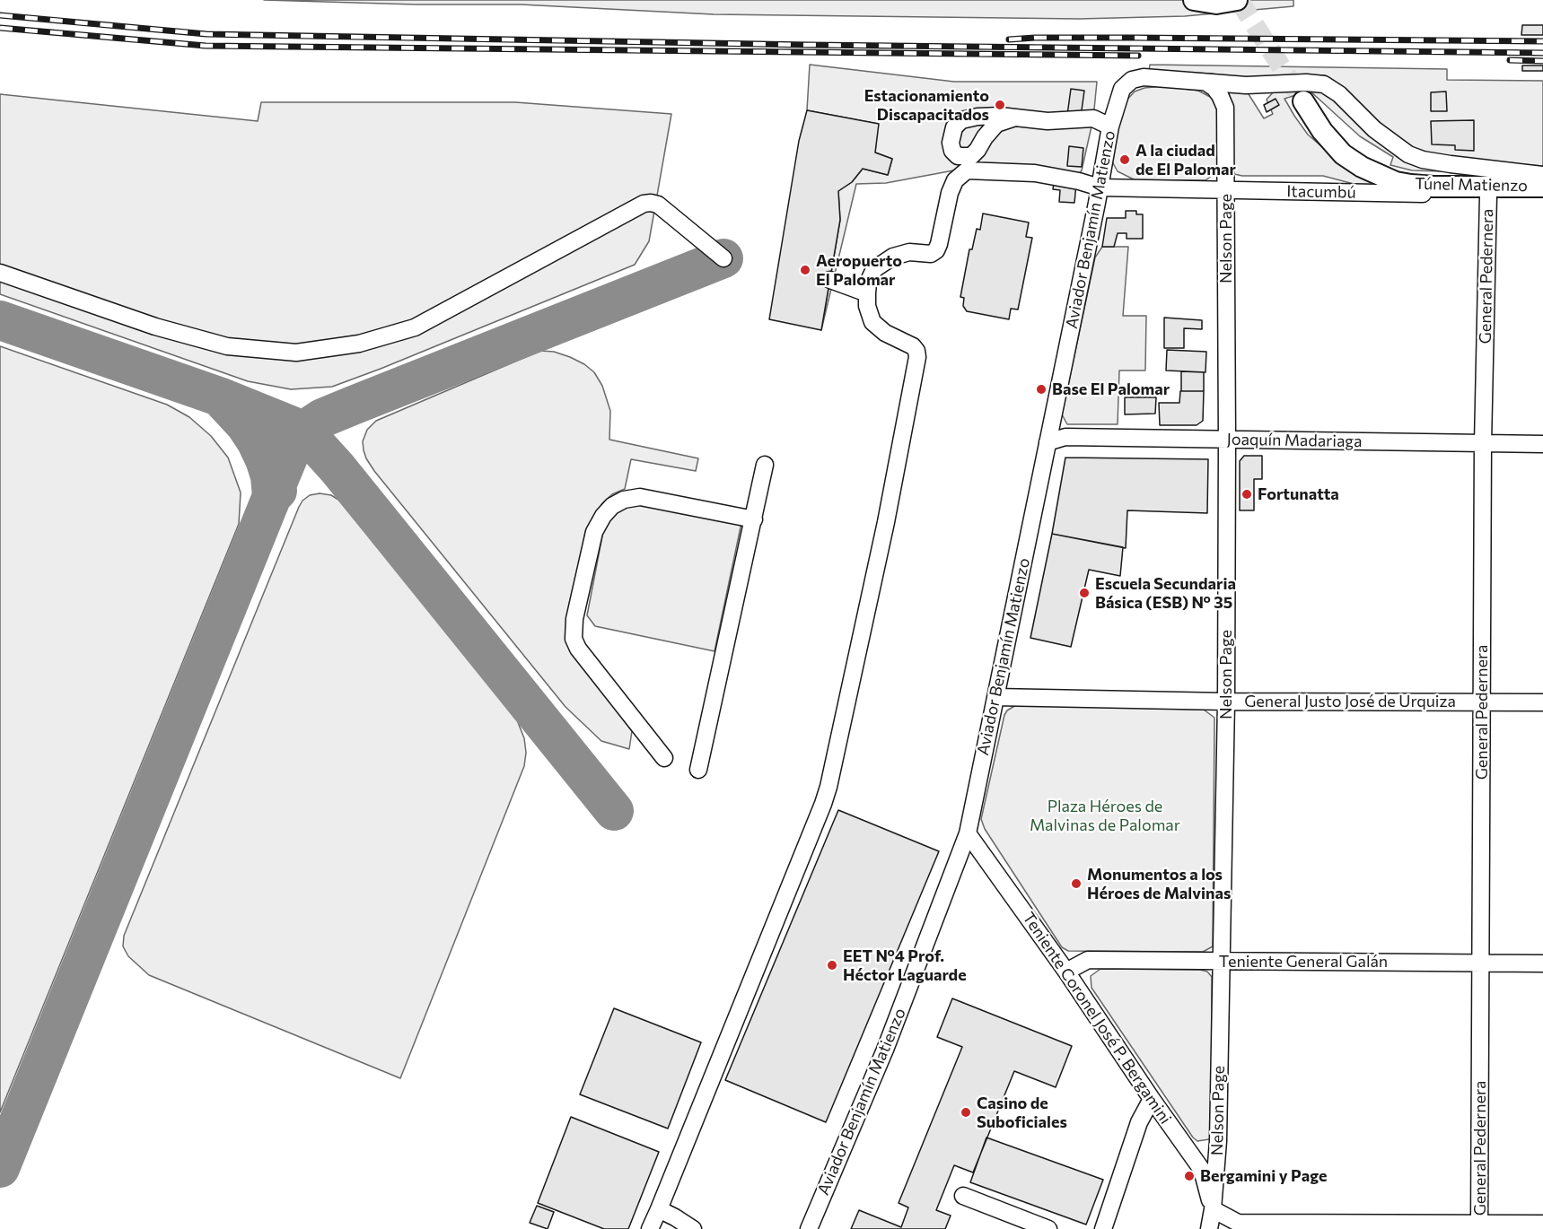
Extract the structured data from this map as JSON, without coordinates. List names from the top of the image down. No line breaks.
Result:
{"streets":{"main road":["Túnel Matienzo"],"street":["Itacumbú","Aviador Benjamín Matienzo","Nelson Page","General Pedernera","Joaquín Madariaga","General Justo José de Urquiza","Teniente General Galán","Teniente Coronel José P. Bergamini"]},"crossings":[["Itacumbú","Aviador Benjamín Matienzo"],["Itacumbú","Nelson Page"],["Itacumbú","General Pedernera"],["Aviador Benjamín Matienzo","Nelson Page"],["Aviador Benjamín Matienzo","Joaquín Madariaga"],["Aviador Benjamín Matienzo","General Justo José de Urquiza"],["Aviador Benjamín Matienzo","Teniente Coronel José P. Bergamini"],["Nelson Page","Joaquín Madariaga"],["Nelson Page","General Justo José de Urquiza"],["Nelson Page","Teniente General Galán"],["Nelson Page","Teniente Coronel José P. Bergamini"],["General Pedernera","Joaquín Madariaga"],["General Pedernera","General Justo José de Urquiza"],["General Pedernera","Teniente General Galán"],["Teniente General Galán","Teniente Coronel José P. Bergamini"]],"parks":["Plaza Héroes de Malvinas de Palomar"],"places":["Estacionamiento Discapacitados","A la ciudad de El Palomar","Aeropuerto El Palomar","Base El Palomar","Fortunatta","Escuela Secundaria Básica (ESB) Nº 35","Monumentos a los Héroes de Malvinas","EET Nº4 Prof. Héctor Laguarde","Casino de Suboficiales","Bergamini y Page"]}
